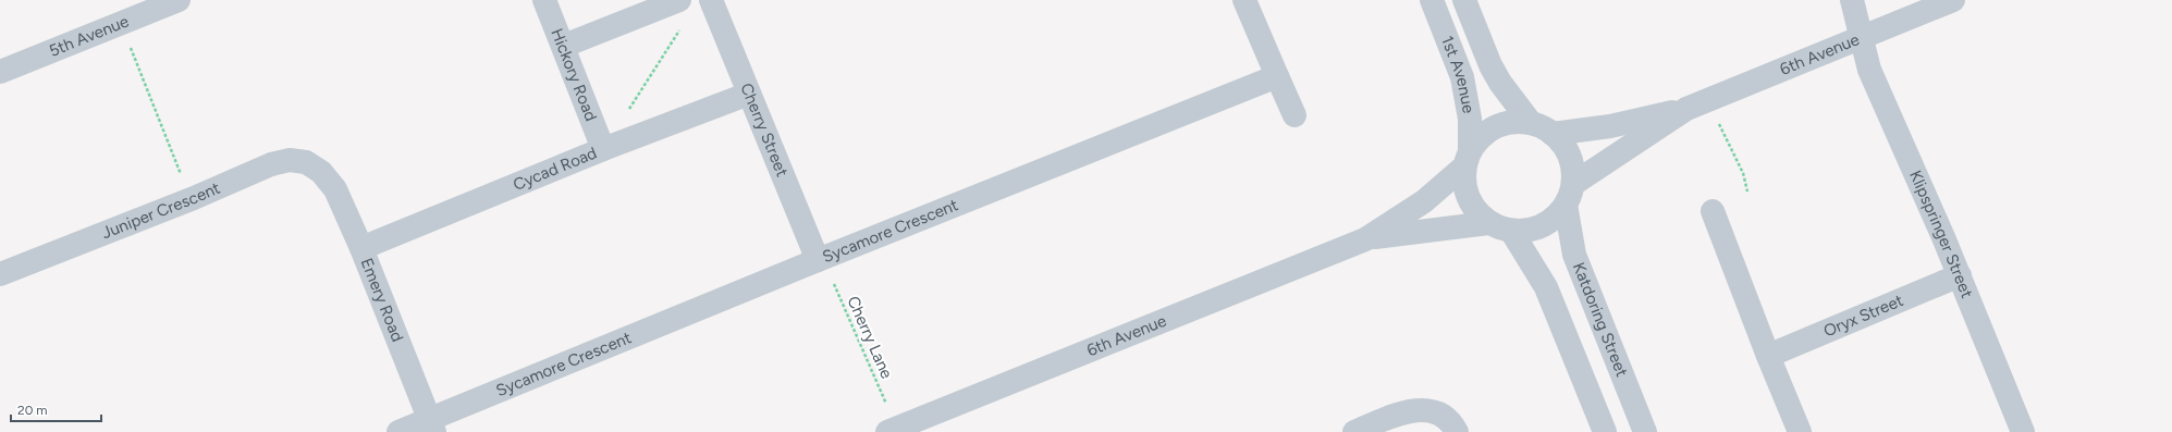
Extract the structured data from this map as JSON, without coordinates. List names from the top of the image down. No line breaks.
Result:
{"streets":{"street":["5th Avenue","6th Avenue","Hickory Road","1st Avenue","Cherry Street","Cycad Road","Juniper Crescent","Sycamore Crescent","Klipspringer Street","Emery Road","Oryx Street","Katdoring Street"],"path":["Cherry Lane"]},"crossings":[["6th Avenue","1st Avenue"],["6th Avenue","Klipspringer Street"],["6th Avenue","Katdoring Street"],["Hickory Road","Cycad Road"],["1st Avenue","Katdoring Street"],["Cherry Street","Cycad Road"],["Cherry Street","Sycamore Crescent"],["Cycad Road","Emery Road"],["Juniper Crescent","Emery Road"],["Sycamore Crescent","Emery Road"],["Klipspringer Street","Oryx Street"]],"scale_bar":"20 m"}
